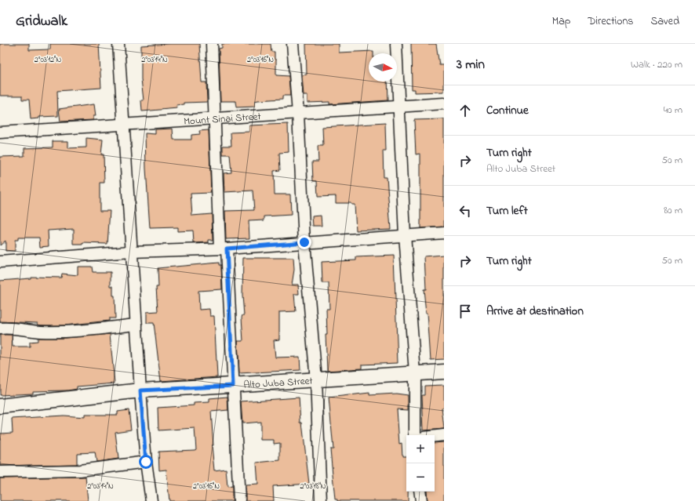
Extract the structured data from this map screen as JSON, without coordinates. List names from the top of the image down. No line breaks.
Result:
{"streets":{"street":["Mount Sinai Street","Alto Juba Street"]},"north":"right","page":{"header":"Gridwalk","nav":["Map","Directions","Saved"],"heading":["3 min","Walk · 220 m"],"list":[["Continue","40 m"],["Turn right","Alto Juba Street","50 m"],["Turn left","80 m"],["Turn right","50 m"],"Arrive at destination"],"map_buttons":["+","−"]},"coordinates":["2°03'12\"N","2°03'14\"N","2°03'16\"N","2°03'18\"N"]}
